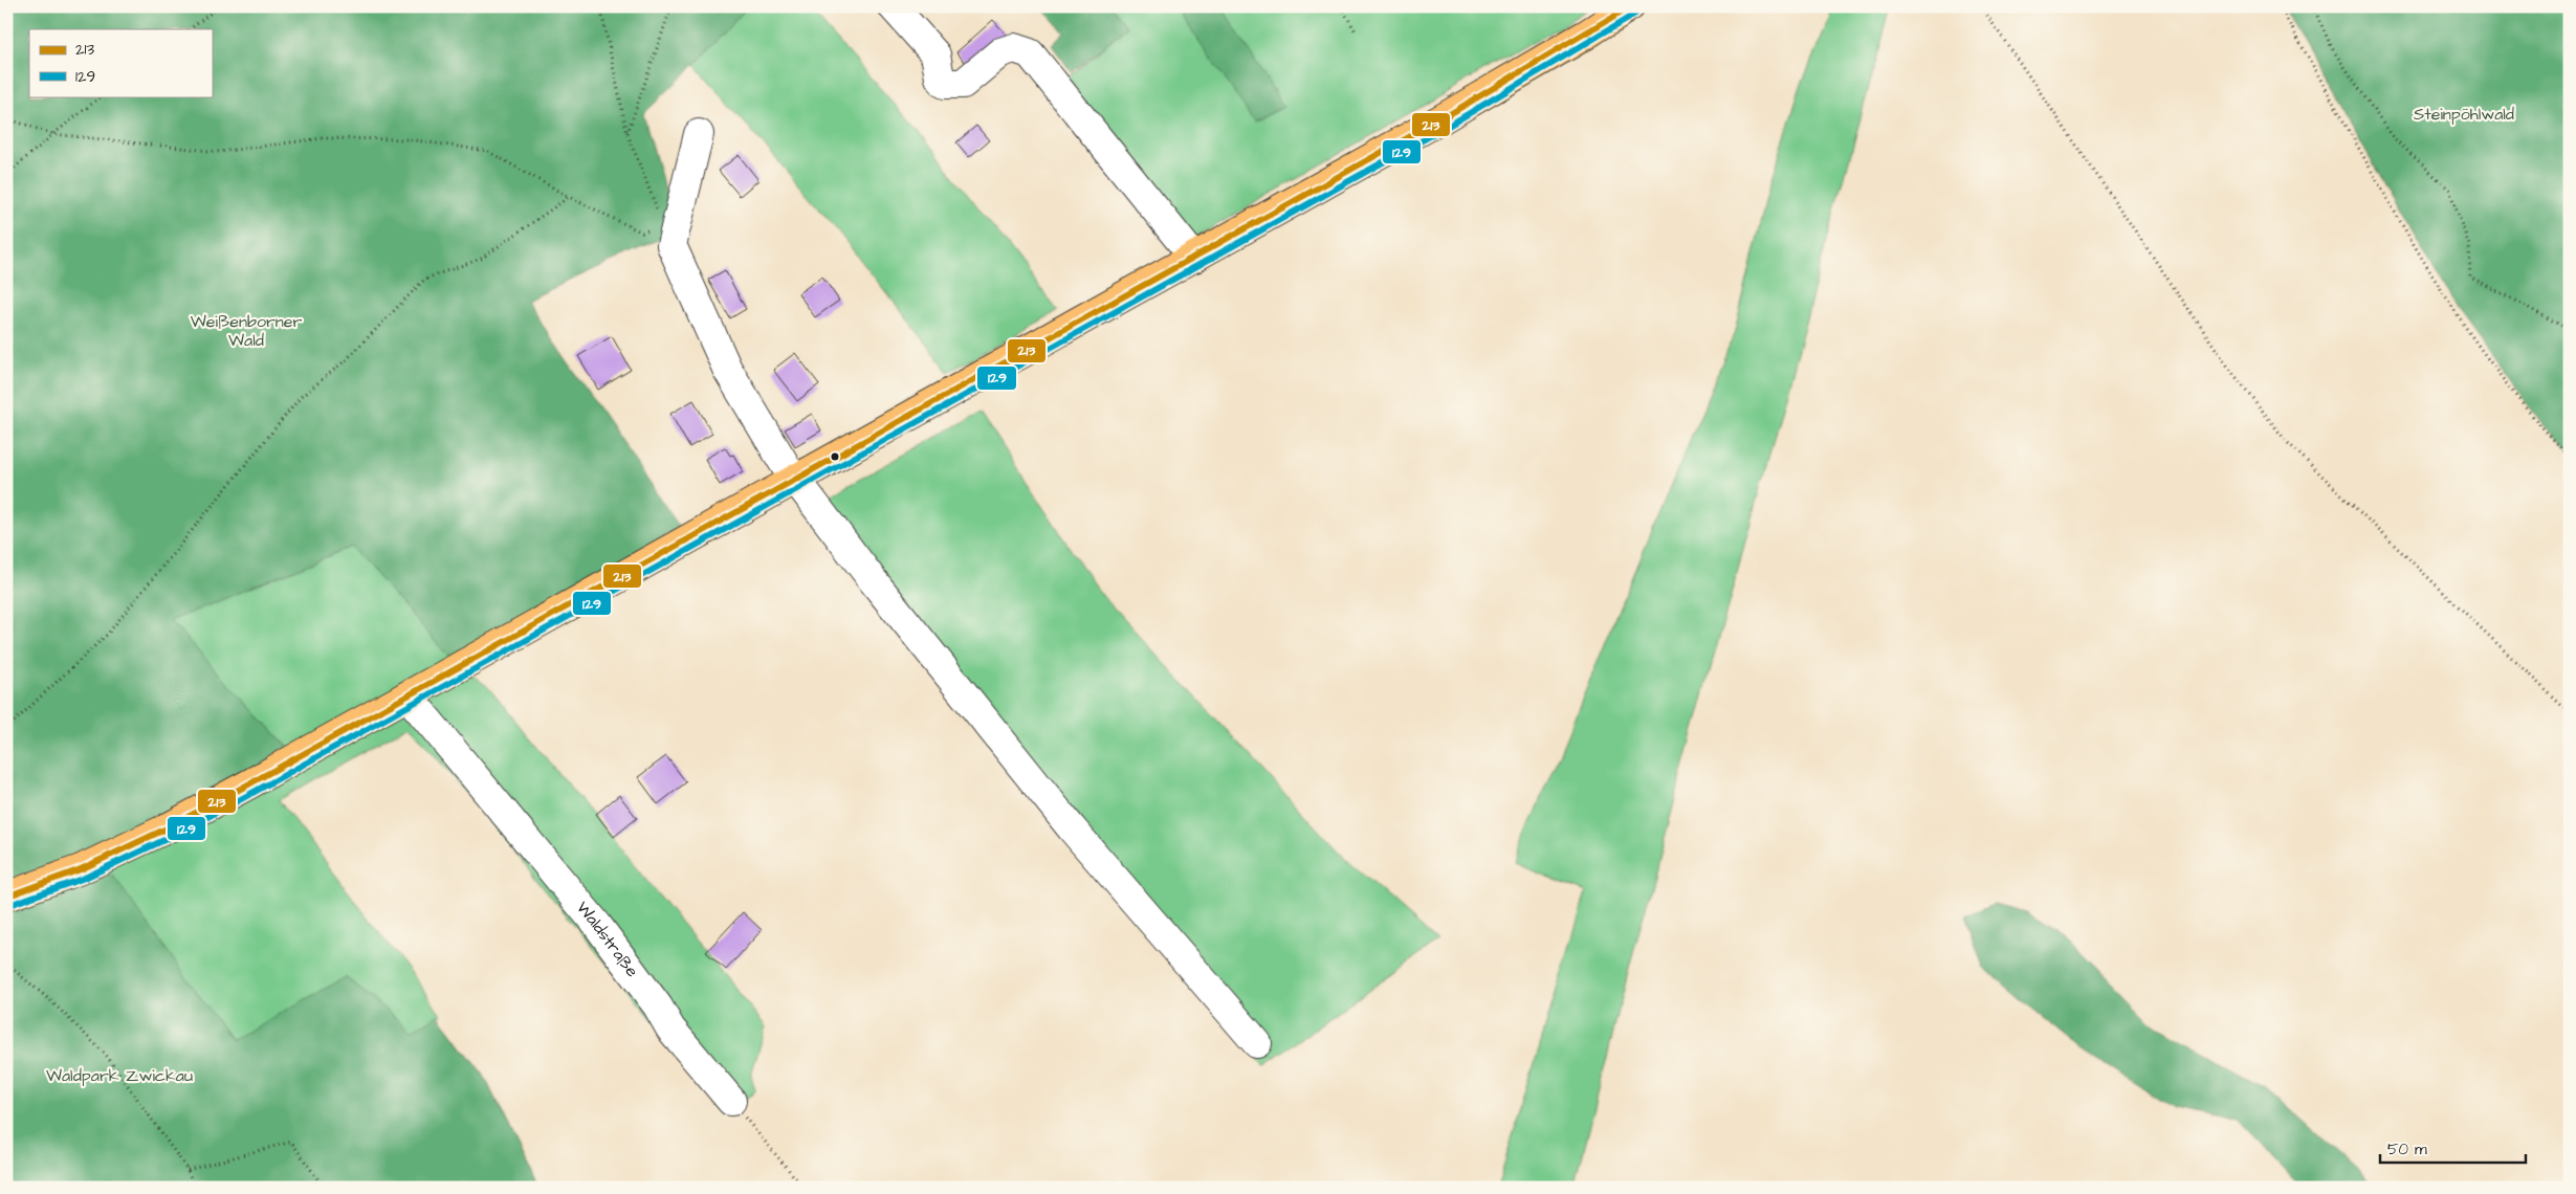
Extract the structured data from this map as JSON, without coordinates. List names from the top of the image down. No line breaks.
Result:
{"streets":{"lane":["Waldstraße"]},"parks":["Steinpöhlwald","Weißenborner Wald","Waldpark Zwickau"],"lines":["transit line 213","transit line 129"],"legend":["213","129"],"scale_bar":"50 m"}
